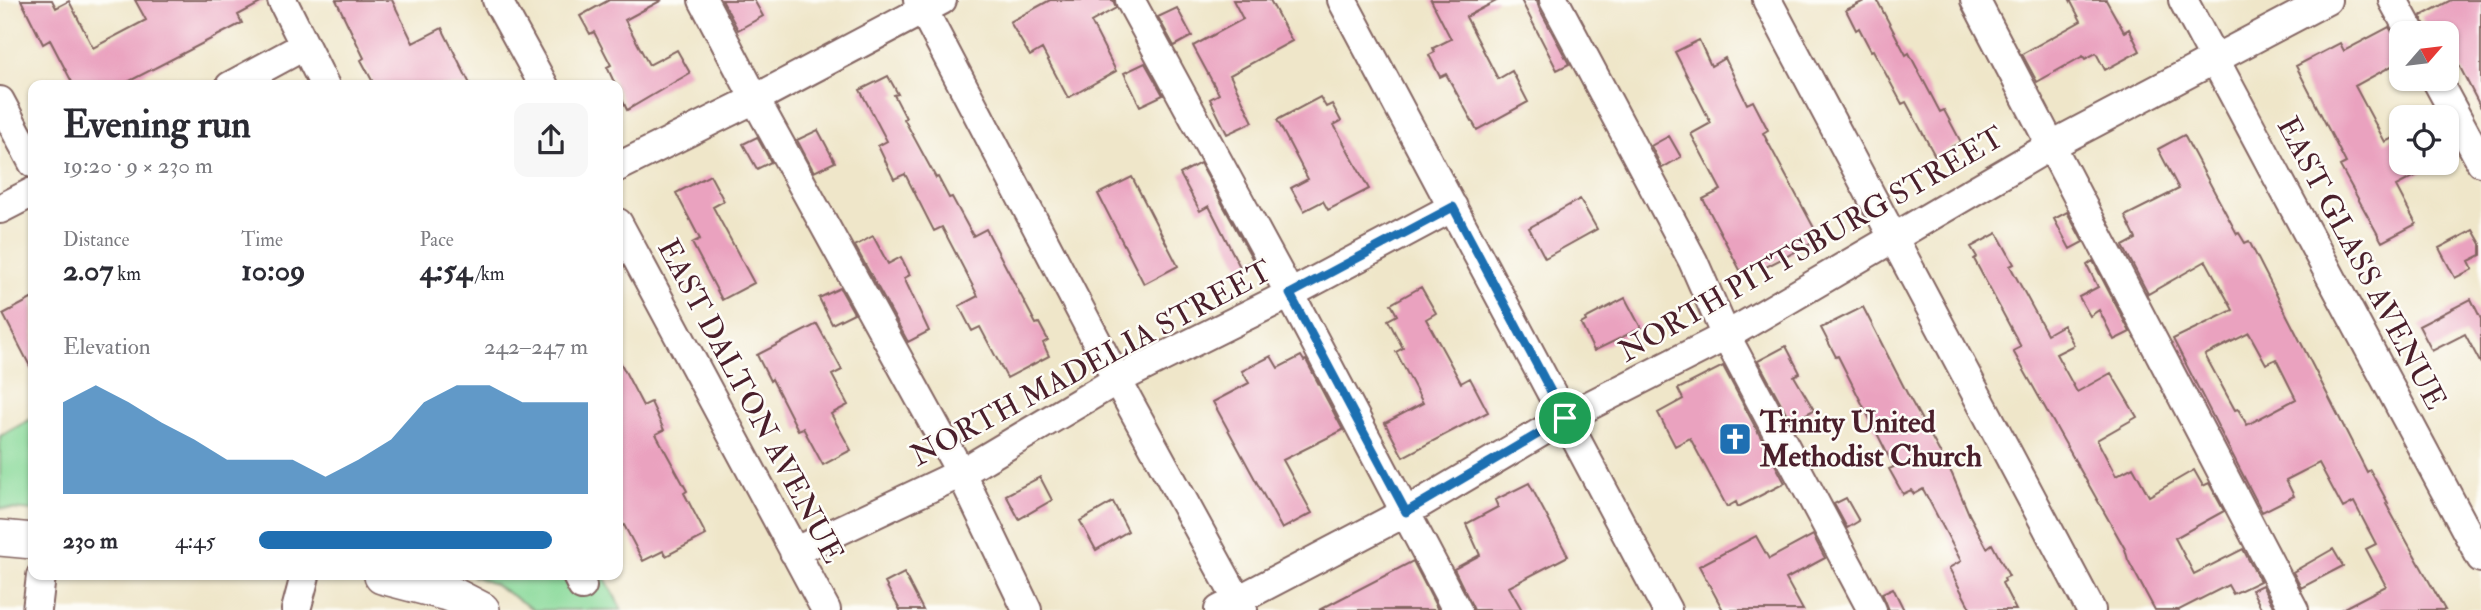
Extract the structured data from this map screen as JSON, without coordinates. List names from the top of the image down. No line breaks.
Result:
{"streets":{"street":["NORTH PITTSBURG STREET","EAST GLASS AVENUE","NORTH MADELIA STREET","EAST DALTON AVENUE"]},"crossings":[["NORTH PITTSBURG STREET","EAST GLASS AVENUE"],["NORTH MADELIA STREET","EAST DALTON AVENUE"]],"places":{"church":["Trinity United Methodist Church"]},"north":"top right","page":{"heading":["Evening run","19:20 · 9 × 230 m"],"stats":[["Distance","2.07 km"],["Time","10:09"],["Pace","4:54 /km"]],"chart":["Elevation","242–247 m"],"list":[{"name":"230 m","note":"4:45"}]}}
